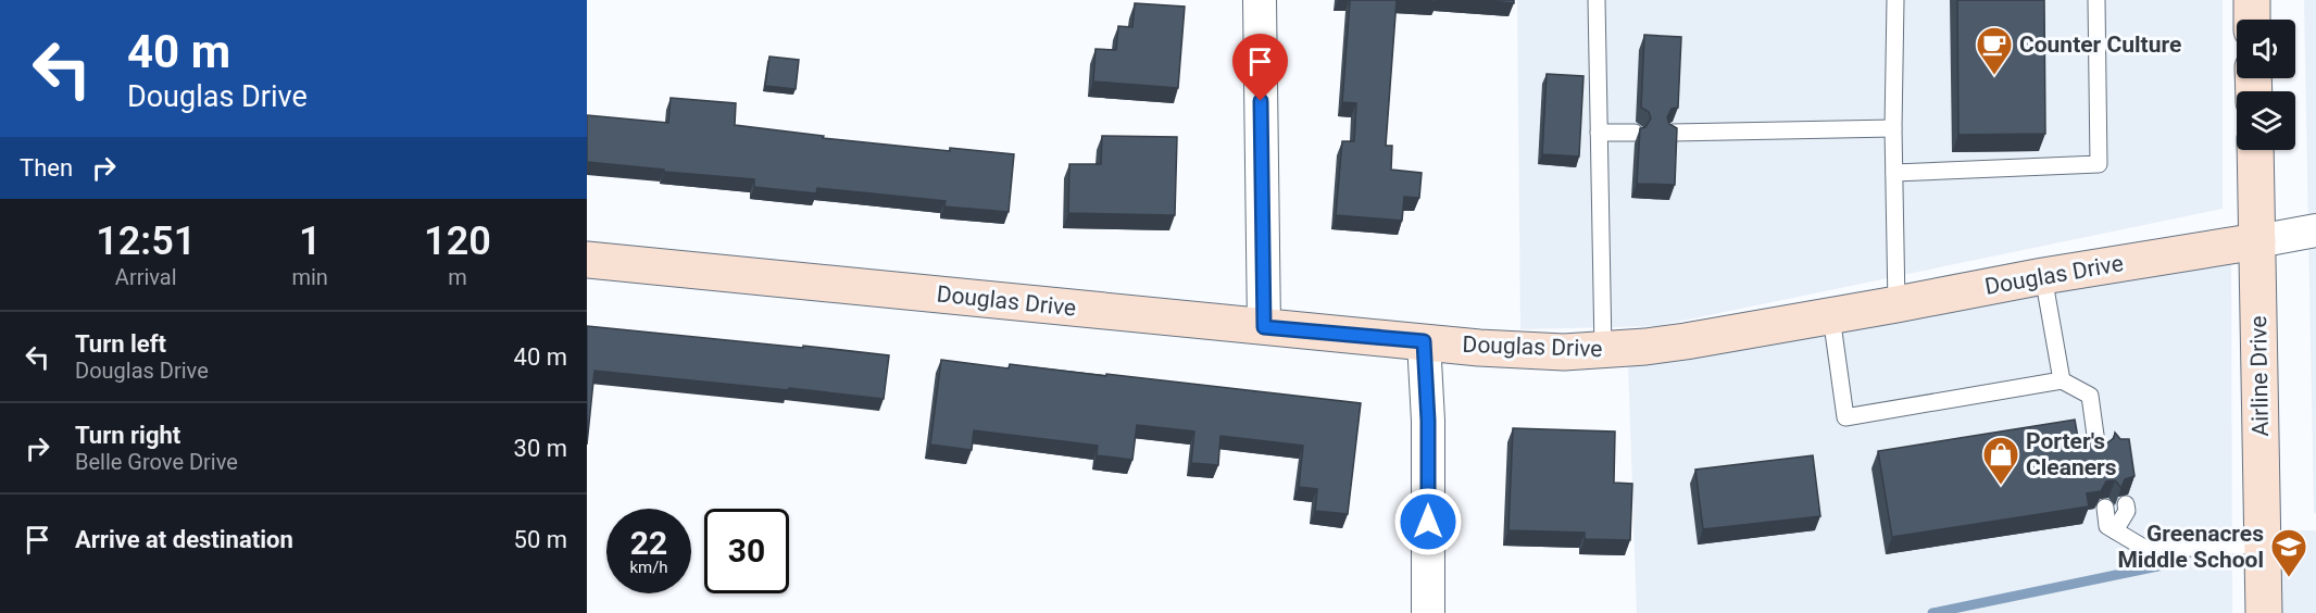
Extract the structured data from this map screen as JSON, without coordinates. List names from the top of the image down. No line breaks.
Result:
{"streets":{"street":["Douglas Drive","Airline Drive"]},"crossings":[["Douglas Drive","Airline Drive"]],"places":{"cafe":["Counter Culture"],"shop":["Porter's Cleaners"],"school or university":["Greenacres Middle School"]},"page":{"turn":["40 m","Douglas Drive"],"then":"Then","eta":["12:51","Arrival","1","min","120","m"],"list":[{"name":"Turn left","note":"Douglas Drive","value":"40 m"},{"name":"Turn right","note":"Belle Grove Drive","value":"30 m"},{"name":"Arrive at destination","value":"50 m"}],"speed":"22 km/h","limit":"30"}}
